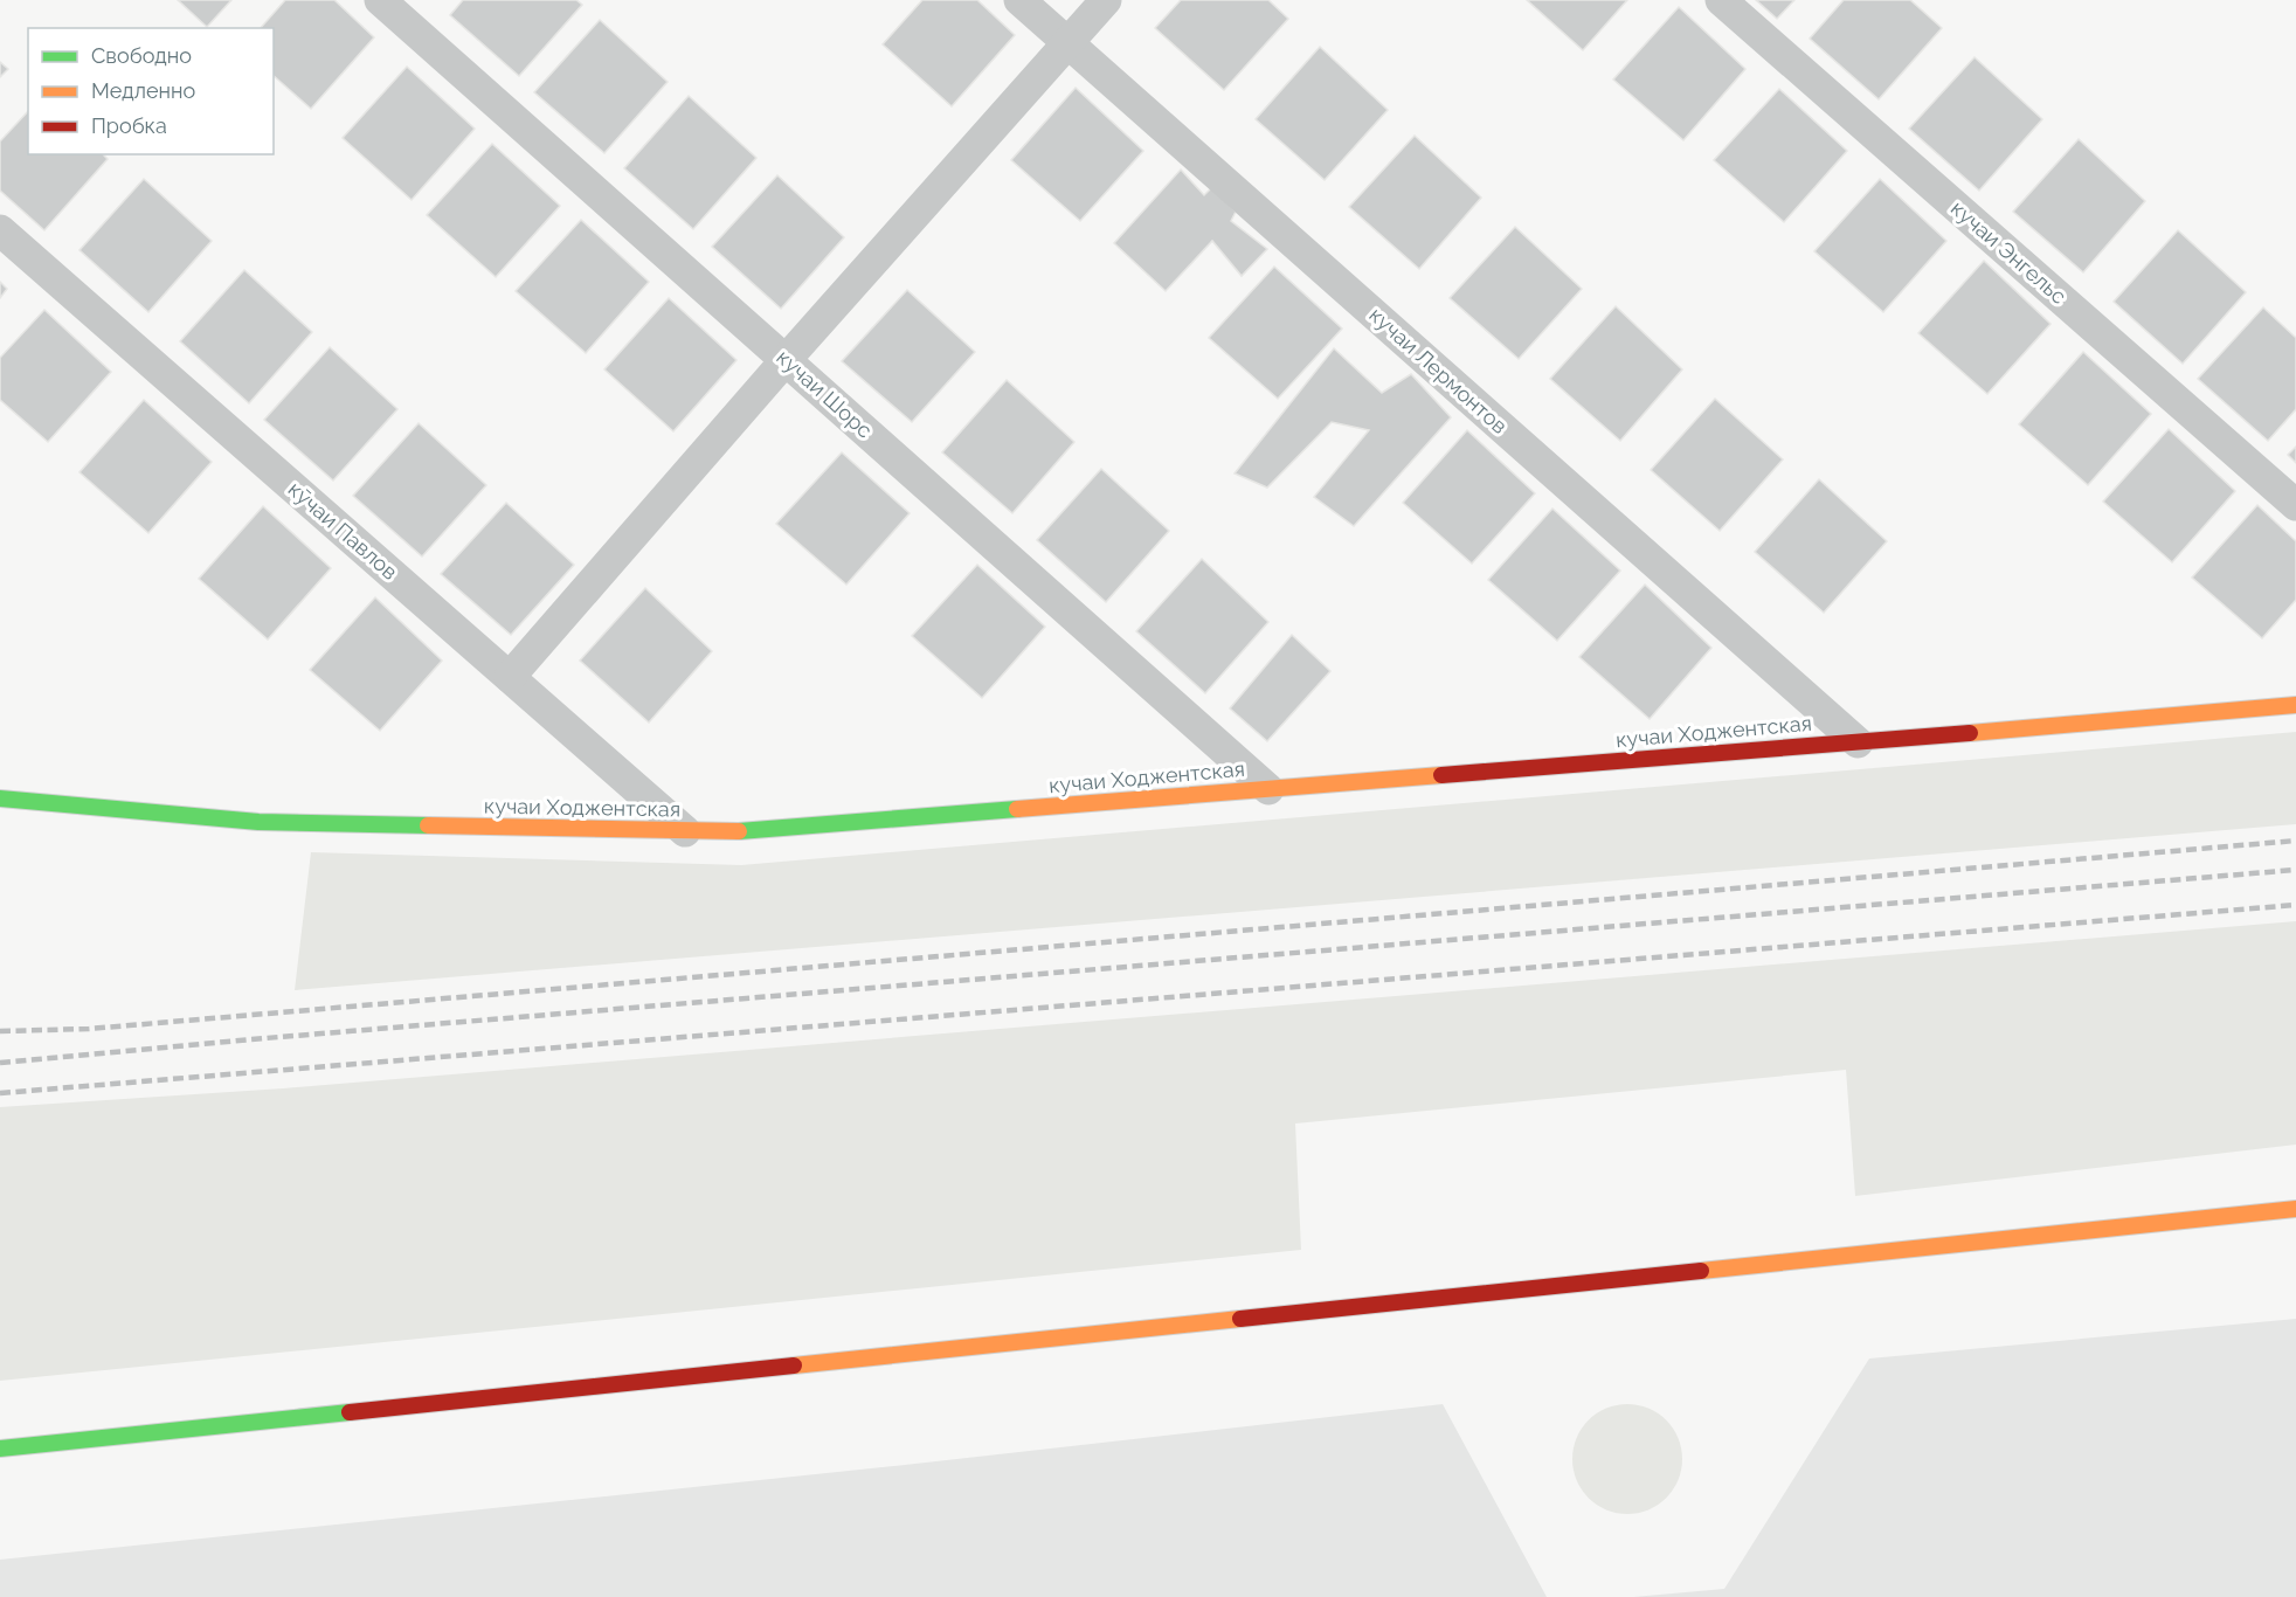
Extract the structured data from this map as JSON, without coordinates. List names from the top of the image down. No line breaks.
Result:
{"streets":{"main road":["кучаи Ходжентская"],"street":["кучаи Энгельс","кучаи Лермонтов","кучаи Шорс","кӯчаи Павлов"]},"crossings":[["кучаи Лермонтов","кучаи Ходжентская"],["кучаи Шорс","кучаи Ходжентская"],["кӯчаи Павлов","кучаи Ходжентская"]],"legend":["Свободно","Медленно","Пробка"]}
